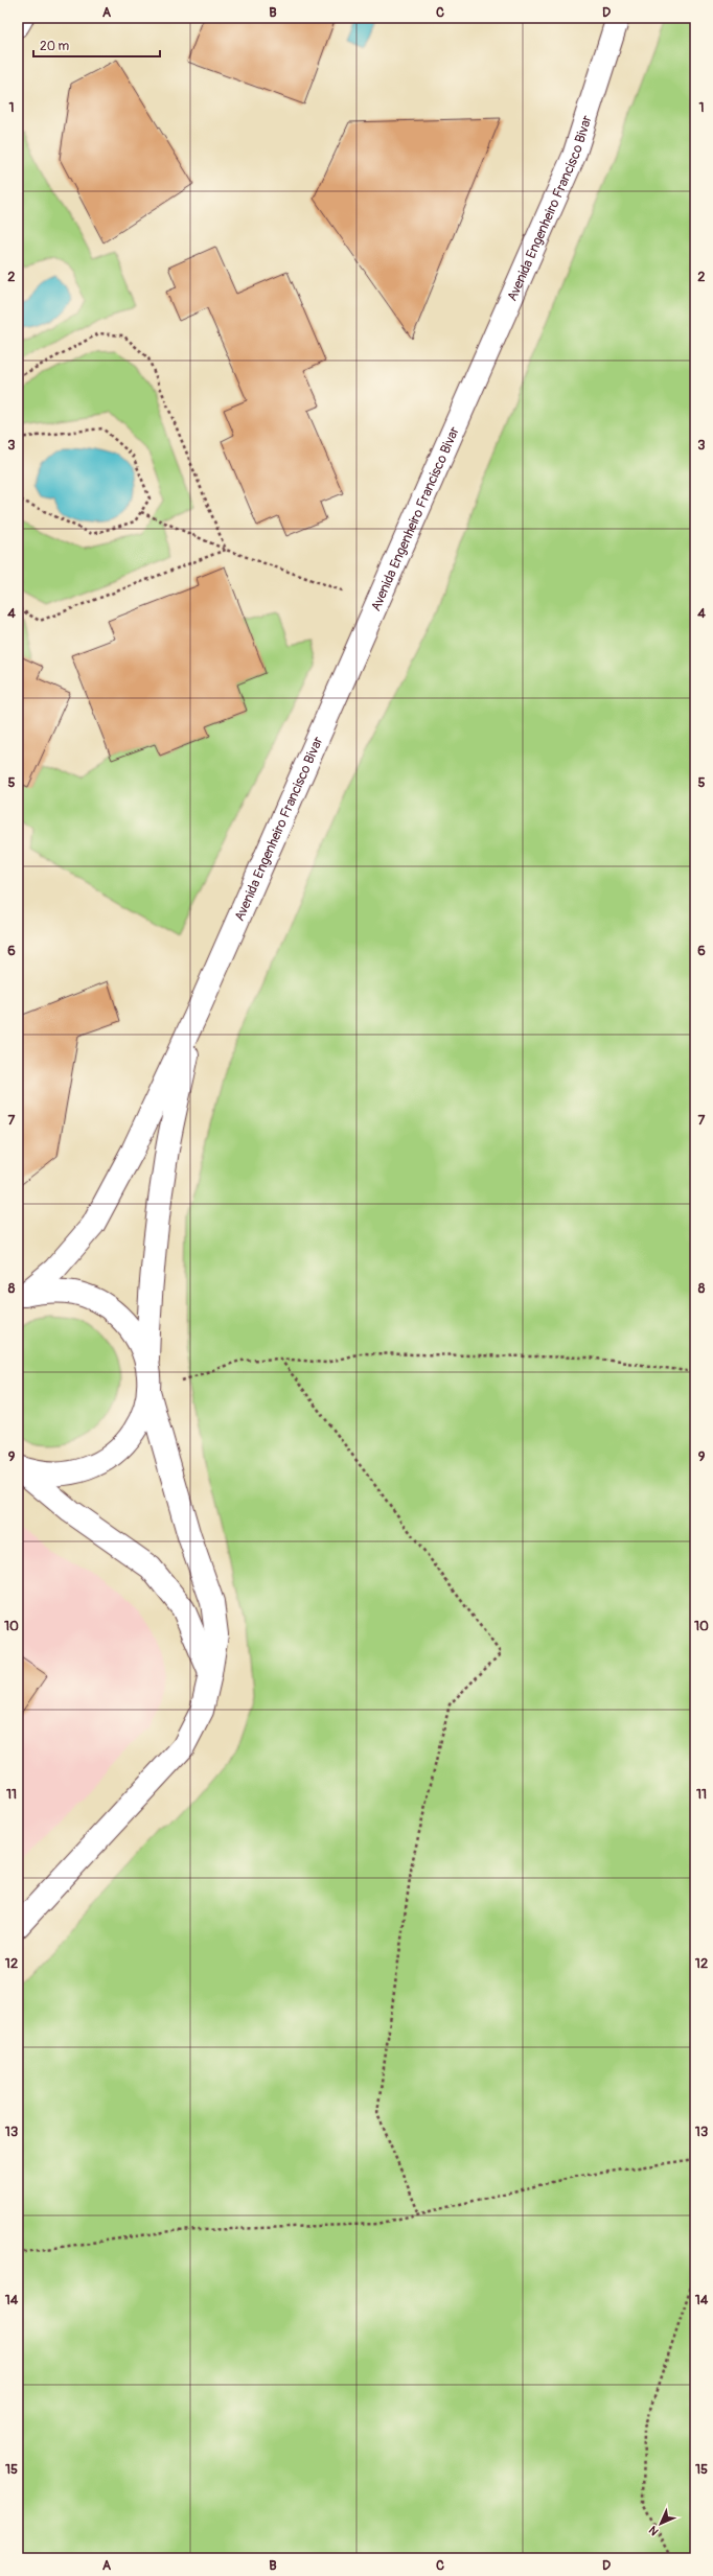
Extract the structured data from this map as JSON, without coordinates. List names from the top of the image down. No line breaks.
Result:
{"streets":{"street":["Avenida Engenheiro Francisco Bivar"]},"scale_bar":"20 m","north":"bottom left","grid":{"columns":["A","B","C","D"],"rows":["1","2","3","4","5","6","7","8","9","10","11","12","13","14","15"]}}
